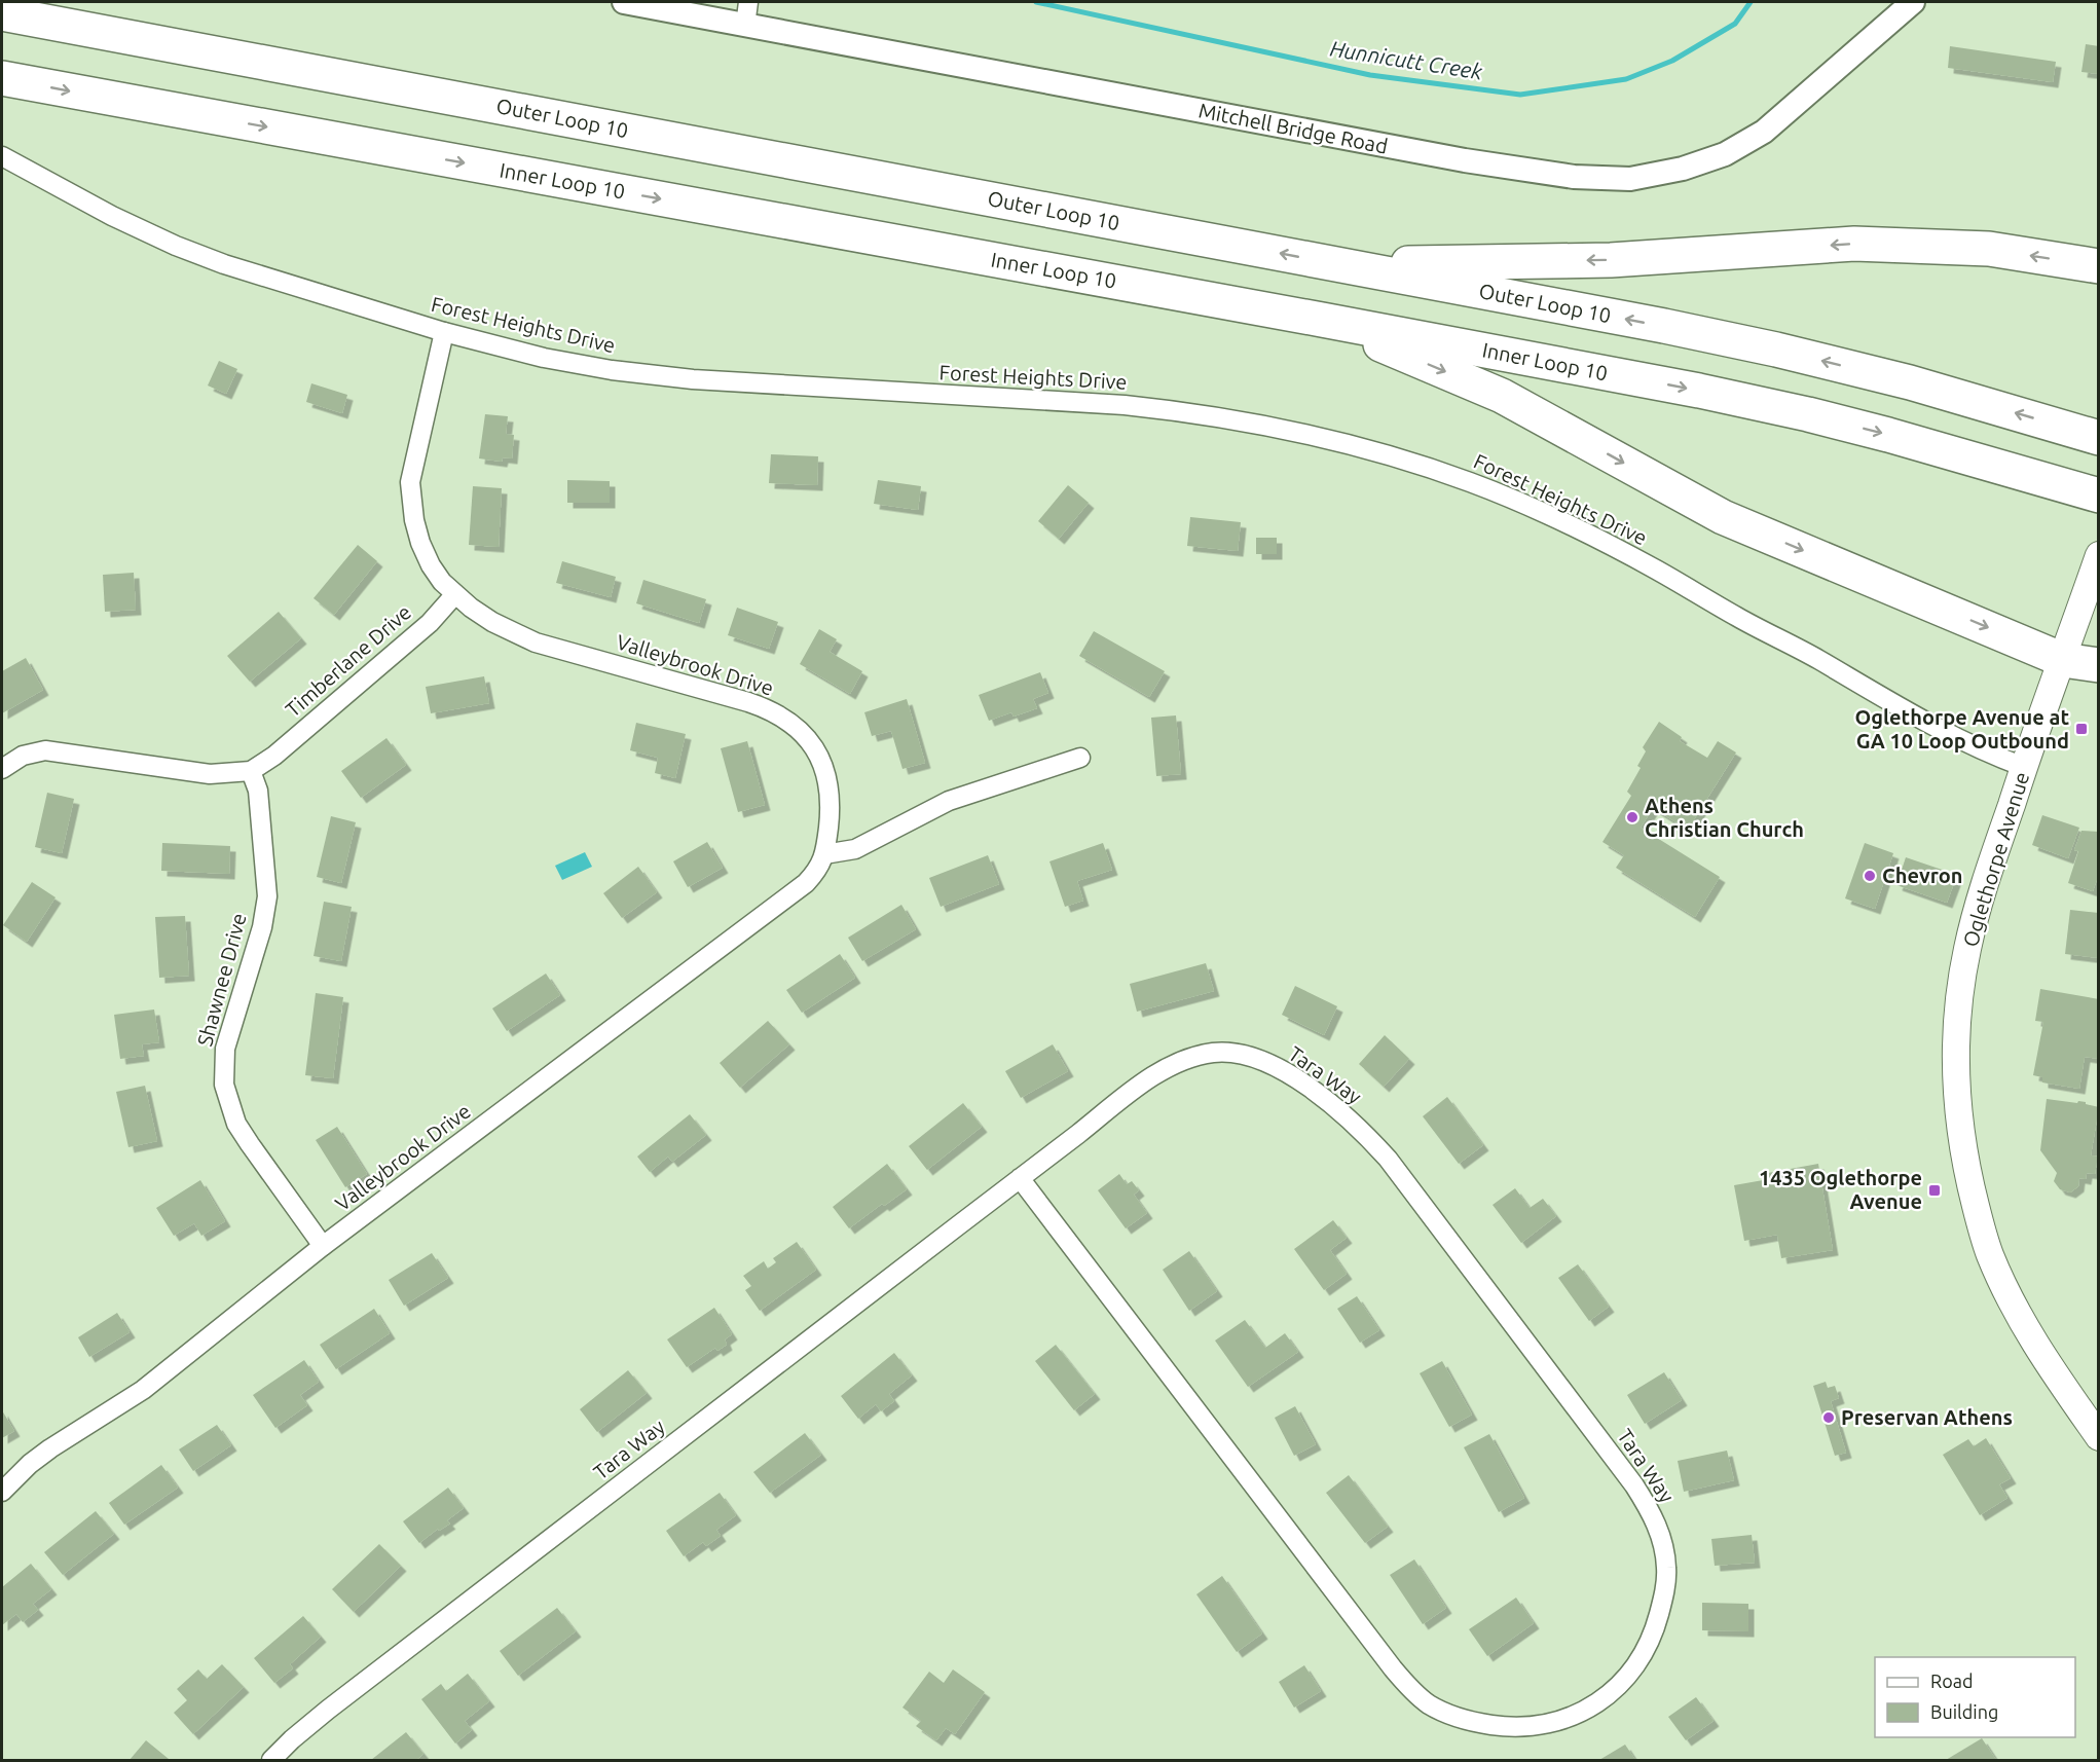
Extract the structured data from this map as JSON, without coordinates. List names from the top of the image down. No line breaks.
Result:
{"streets":{"highway":["Outer Loop 10","Inner Loop 10"],"main road":["Oglethorpe Avenue"],"street":["Mitchell Bridge Road","Forest Heights Drive","Timberlane Drive","Valleybrook Drive","Shawnee Drive","Tara Way"]},"crossings":[["Forest Heights Drive","Oglethorpe Avenue"],["Timberlane Drive","Valleybrook Drive"],["Timberlane Drive","Shawnee Drive"],["Valleybrook Drive","Shawnee Drive"]],"water":["Hunnicutt Creek"],"places":{"transit":["Oglethorpe Avenue at GA 10 Loop Outbound","1435 Oglethorpe Avenue"],"other":["Athens Christian Church","Chevron","Preservan Athens"]},"legend":["Road","Building"]}
